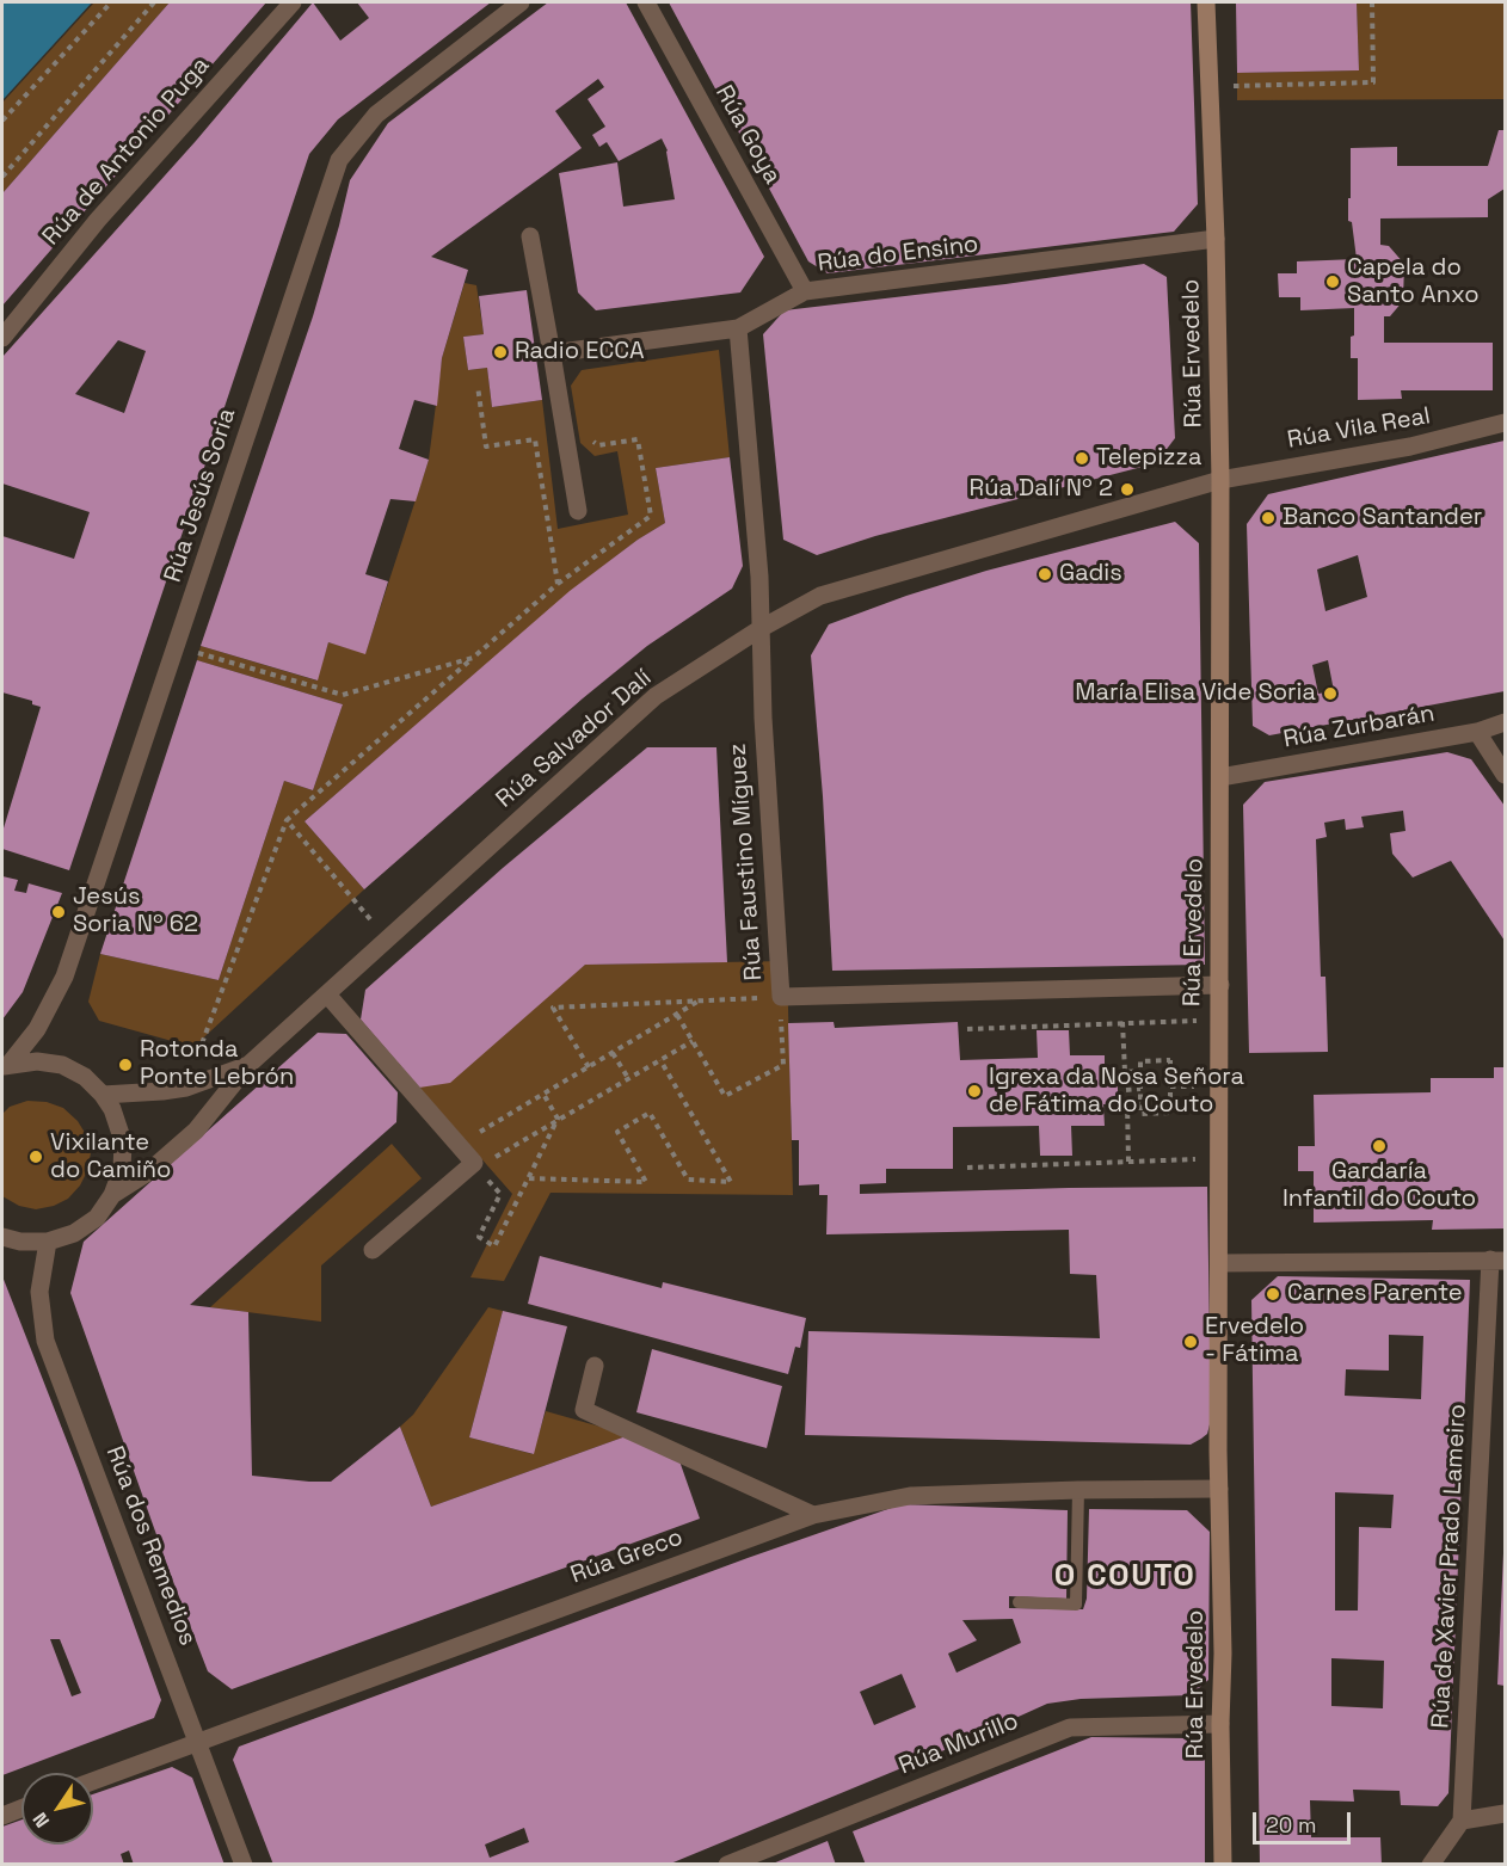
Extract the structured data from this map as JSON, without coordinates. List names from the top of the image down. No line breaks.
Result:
{"streets":{"street":["Rúa Goya","Rúa de Antonio Puga","Rúa do Ensino","Rúa Ervedelo","Rúa Vila Real","Rúa Jesús Soria","Rúa Zurbarán","Rúa Salvador Dalí","Rúa Faustino Míguez","Rúa dos Remedios","Rúa Greco","Rúa de Xavier Prado Lameiro","Rúa Murillo"]},"crossings":[["Rúa Goya","Rúa do Ensino"],["Rúa do Ensino","Rúa Ervedelo"],["Rúa do Ensino","Rúa Faustino Míguez"],["Rúa Ervedelo","Rúa Vila Real"],["Rúa Ervedelo","Rúa Zurbarán"],["Rúa Ervedelo","Rúa Salvador Dalí"],["Rúa Ervedelo","Rúa Faustino Míguez"],["Rúa Ervedelo","Rúa Greco"],["Rúa Ervedelo","Rúa Murillo"],["Rúa Vila Real","Rúa Salvador Dalí"],["Rúa Salvador Dalí","Rúa Faustino Míguez"],["Rúa dos Remedios","Rúa Greco"]],"districts":["O COUTO"],"places":["Capela do Santo Anxo","Radio ECCA","Telepizza","Rúa Dalí Nº 2","Banco Santander","Gadis","María Elisa Vide Soria","Jesús Soria Nº 62","Rotonda Ponte Lebrón","Igrexa da Nosa Señora de Fátima do Couto","Gardaría Infantil do Couto","Vixilante do Camiño","Carnes Parente","Ervedelo - Fátima"],"scale_bar":"20 m","north":"bottom left"}
